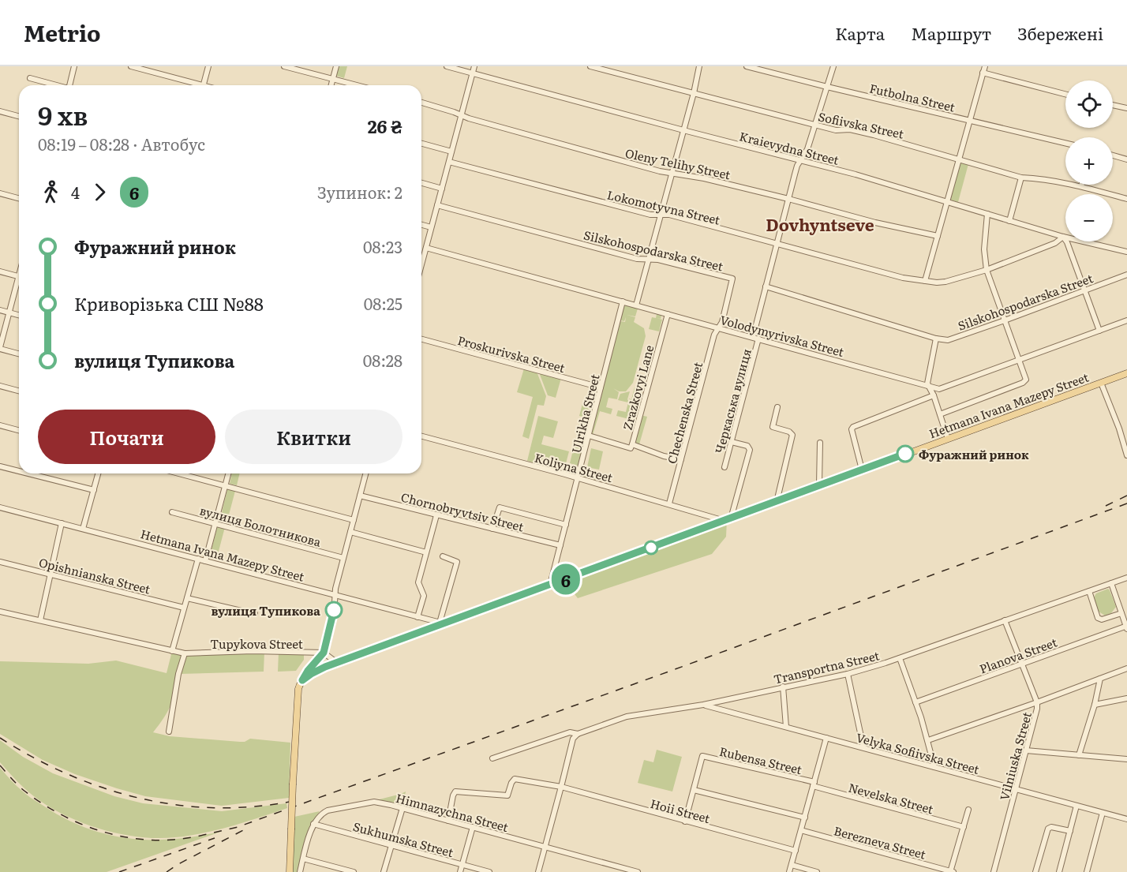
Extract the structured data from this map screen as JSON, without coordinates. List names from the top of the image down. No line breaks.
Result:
{"streets":{"main road":["Hetmana Ivana Mazepy Street"],"street":["Futbolna Street","Sofiivska Street","Kraievydna Street","Oleny Telihy Street","Lokomotyvna Street","Silskohospodarska Street","Volodymyrivska Street","Proskurivska Street","Zrazkovyi Lane","Черкаська вулиця","Chechenska Street","Ulrikha Street","Koliyna Street","Chornobryvtsiv Street","вулиця Болотникова","Opishnianska Street","Tupykova Street","Planova Street","Transportna Street","Velyka Sofiivska Street","Vilniuska Street","Rubensa Street","Nevelska Street","Hoii Street","Himnazychna Street","Sukhumska Street","Berezneva Street"]},"crossings":[["Futbolna Street","Черкаська вулиця"],["Sofiivska Street","Черкаська вулиця"],["Kraievydna Street","Lokomotyvna Street"],["Kraievydna Street","Черкаська вулиця"],["Oleny Telihy Street","Черкаська вулиця"],["Lokomotyvna Street","Черкаська вулиця"],["Silskohospodarska Street","Volodymyrivska Street"],["Silskohospodarska Street","Черкаська вулиця"],["Silskohospodarska Street","Chechenska Street"],["Volodymyrivska Street","Zrazkovyi Lane"],["Volodymyrivska Street","Черкаська вулиця"],["Volodymyrivska Street","Chechenska Street"],["Volodymyrivska Street","Ulrikha Street"],["Proskurivska Street","Ulrikha Street"],["Zrazkovyi Lane","Chechenska Street"],["Hetmana Ivana Mazepy Street","Ulrikha Street"],["Hetmana Ivana Mazepy Street","Koliyna Street"],["Chechenska Street","Koliyna Street"],["Ulrikha Street","Koliyna Street"],["Ulrikha Street","Chornobryvtsiv Street"],["Planova Street","Vilniuska Street"],["Transportna Street","Velyka Sofiivska Street"],["Transportna Street","Vilniuska Street"],["Velyka Sofiivska Street","Vilniuska Street"],["Rubensa Street","Nevelska Street"],["Hoii Street","Himnazychna Street"],["Himnazychna Street","Sukhumska Street"]],"districts":["Dovhyntseve"],"places":["Фуражний ринок","вулиця Тупикова"],"lines":["bus line 6"],"page":{"header":"Metrio","nav":["Карта","Маршрут","Збережені"],"on_map":"6","map_buttons":["+","−"],"heading":["9 хв","08:19 – 08:28 · Автобус","26 ₴"],"legs":["4","6","Зупинок: 2"],"list":[{"name":"Фуражний ринок","value":"08:23"},{"name":"Криворізька СШ №88","value":"08:25"},{"name":"вулиця Тупикова","value":"08:28"}],"buttons":["Почати","Квитки"]}}
